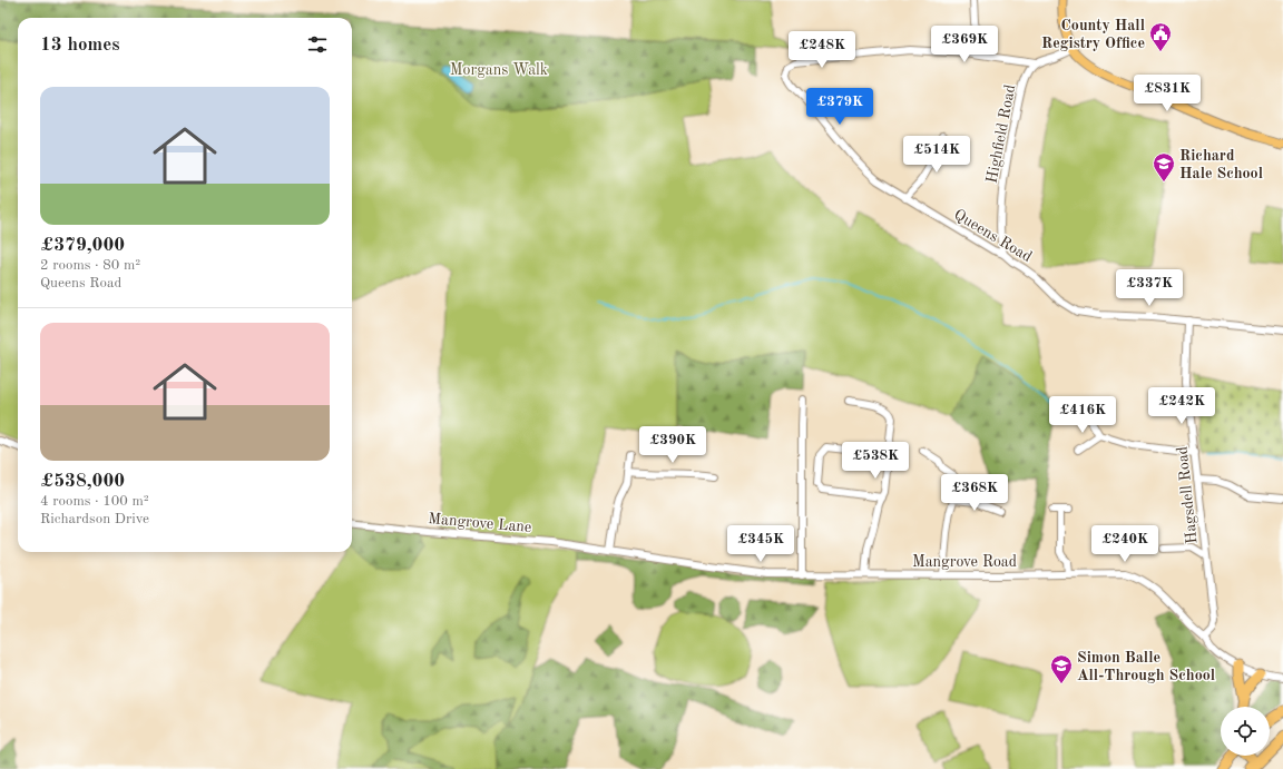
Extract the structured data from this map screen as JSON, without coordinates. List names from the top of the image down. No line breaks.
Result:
{"streets":{"street":["Highfield Road","Queens Road","Hagsdell Road","Mangrove Lane","Mangrove Road"]},"crossings":[["Highfield Road","Queens Road"],["Queens Road","Hagsdell Road"],["Hagsdell Road","Mangrove Road"],["Mangrove Lane","Mangrove Road"]],"parks":["Morgans Walk"],"places":{"public building":["County Hall Registry Office"],"school or university":["Richard Hale School","Simon Balle All-Through School"]},"page":{"heading":"13 homes","price":["£369K","£248K","£831K","£379K","£514K","£337K","£242K","£416K","£390K","£538K","£368K","£345K","£240K"],"list":[{"name":"£379,000","note":"2 rooms · 80 m² · Queens Road"},{"name":"£538,000","note":"4 rooms · 100 m² · Richardson Drive"}]}}
